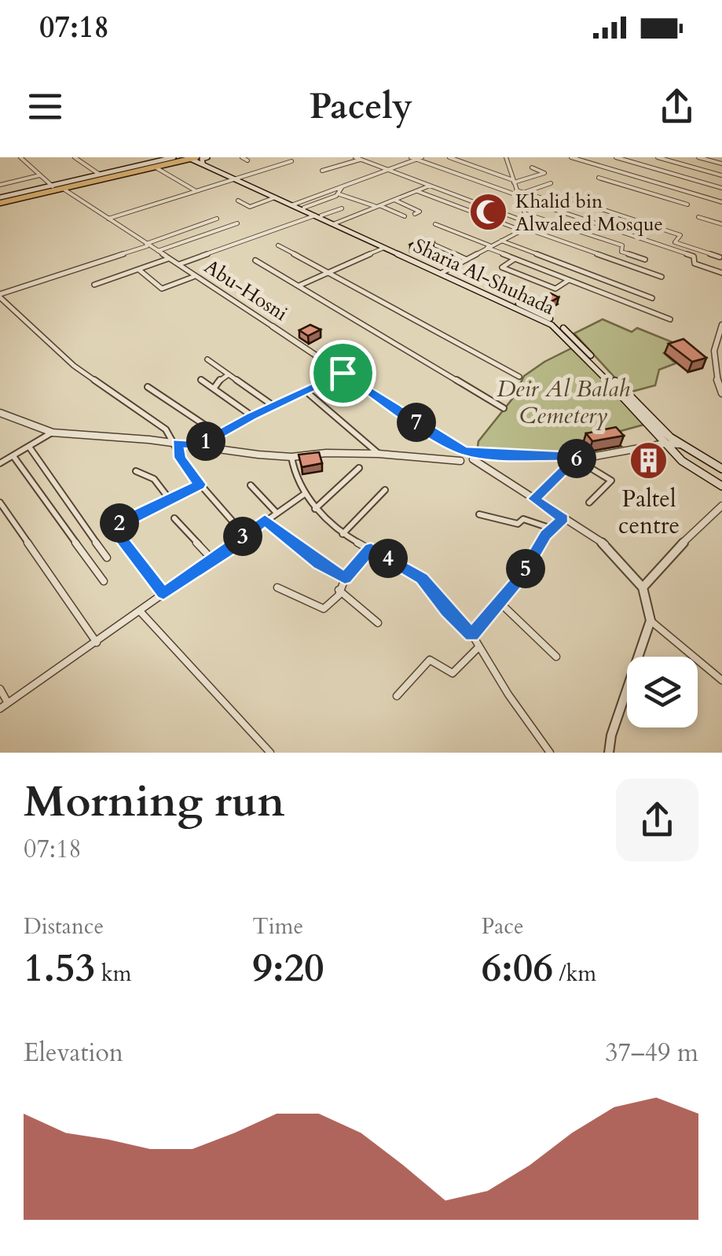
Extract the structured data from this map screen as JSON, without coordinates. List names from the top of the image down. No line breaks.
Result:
{"streets":{"main road":["Sharia Al-Shuhada"],"street":["Abu-Hosni"]},"parks":["Deir Al Balah Cemetery"],"places":{"mosque":["Khalid bin Alwaleed Mosque"],"building":["Paltel centre"]},"page":{"status":"07:18","header":"Pacely","pins":["7","1","6","2","3","4","5"],"heading":["Morning run","07:18"],"stats":[["Distance","1.53 km"],["Time","9:20"],["Pace","6:06 /km"]],"chart":["Elevation","37–49 m"]}}
